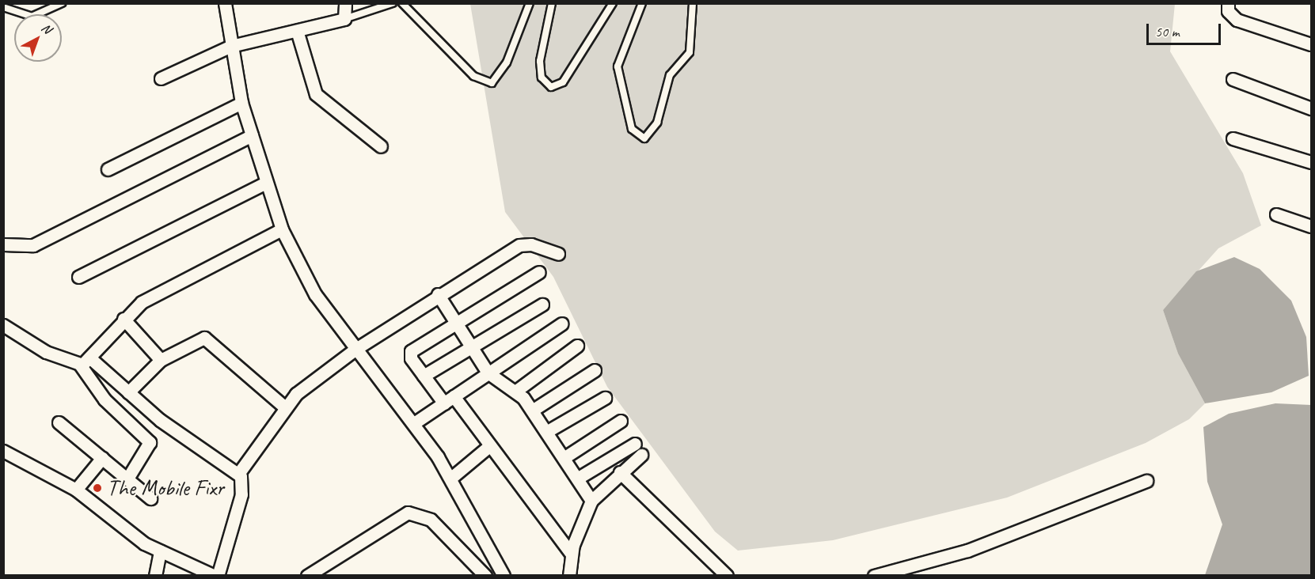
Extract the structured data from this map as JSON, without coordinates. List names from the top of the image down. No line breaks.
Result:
{"places":["The Mobile Fixr"],"scale_bar":"50 m","north":"top right"}
